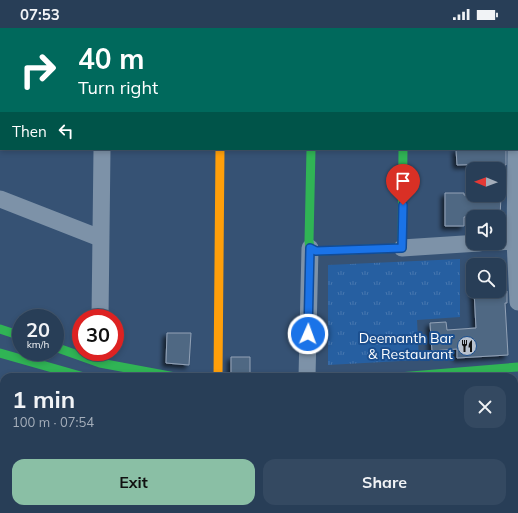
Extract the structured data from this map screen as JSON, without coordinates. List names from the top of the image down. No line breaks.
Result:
{"places":{"restaurant":["Deemanth Bar & Restaurant"]},"north":"left","page":{"status":"07:53","turn":["40 m","Turn right"],"then":"Then","speed":"20 km/h","limit":"30","heading":["1 min","100 m · 07:54"],"buttons":["Exit","Share"]}}
